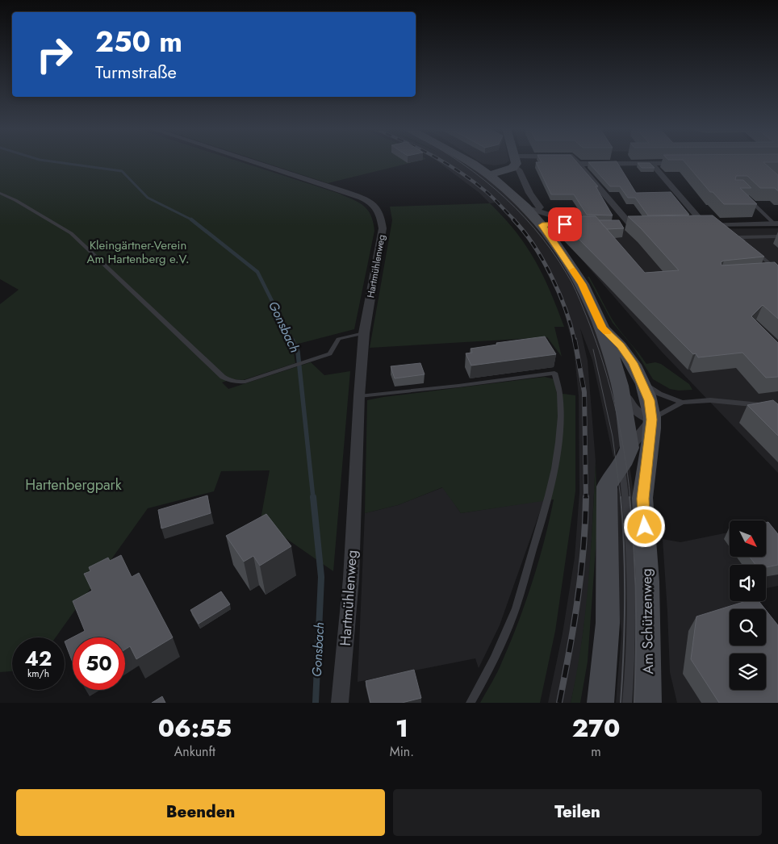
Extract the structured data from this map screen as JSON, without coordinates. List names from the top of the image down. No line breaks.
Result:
{"streets":{"main road":["Am Schützenweg"],"street":["Hartmühlenweg"]},"water":["Gonsbach"],"parks":["Kleingärtner-Verein Am Hartenberg e.V.","Hartenbergpark"],"north":"bottom right","page":{"turn":["250 m","Turmstraße"],"speed":"42 km/h","limit":"50","eta":["06:55","Ankunft","1","Min.","270","m"],"buttons":["Beenden","Teilen"]}}
